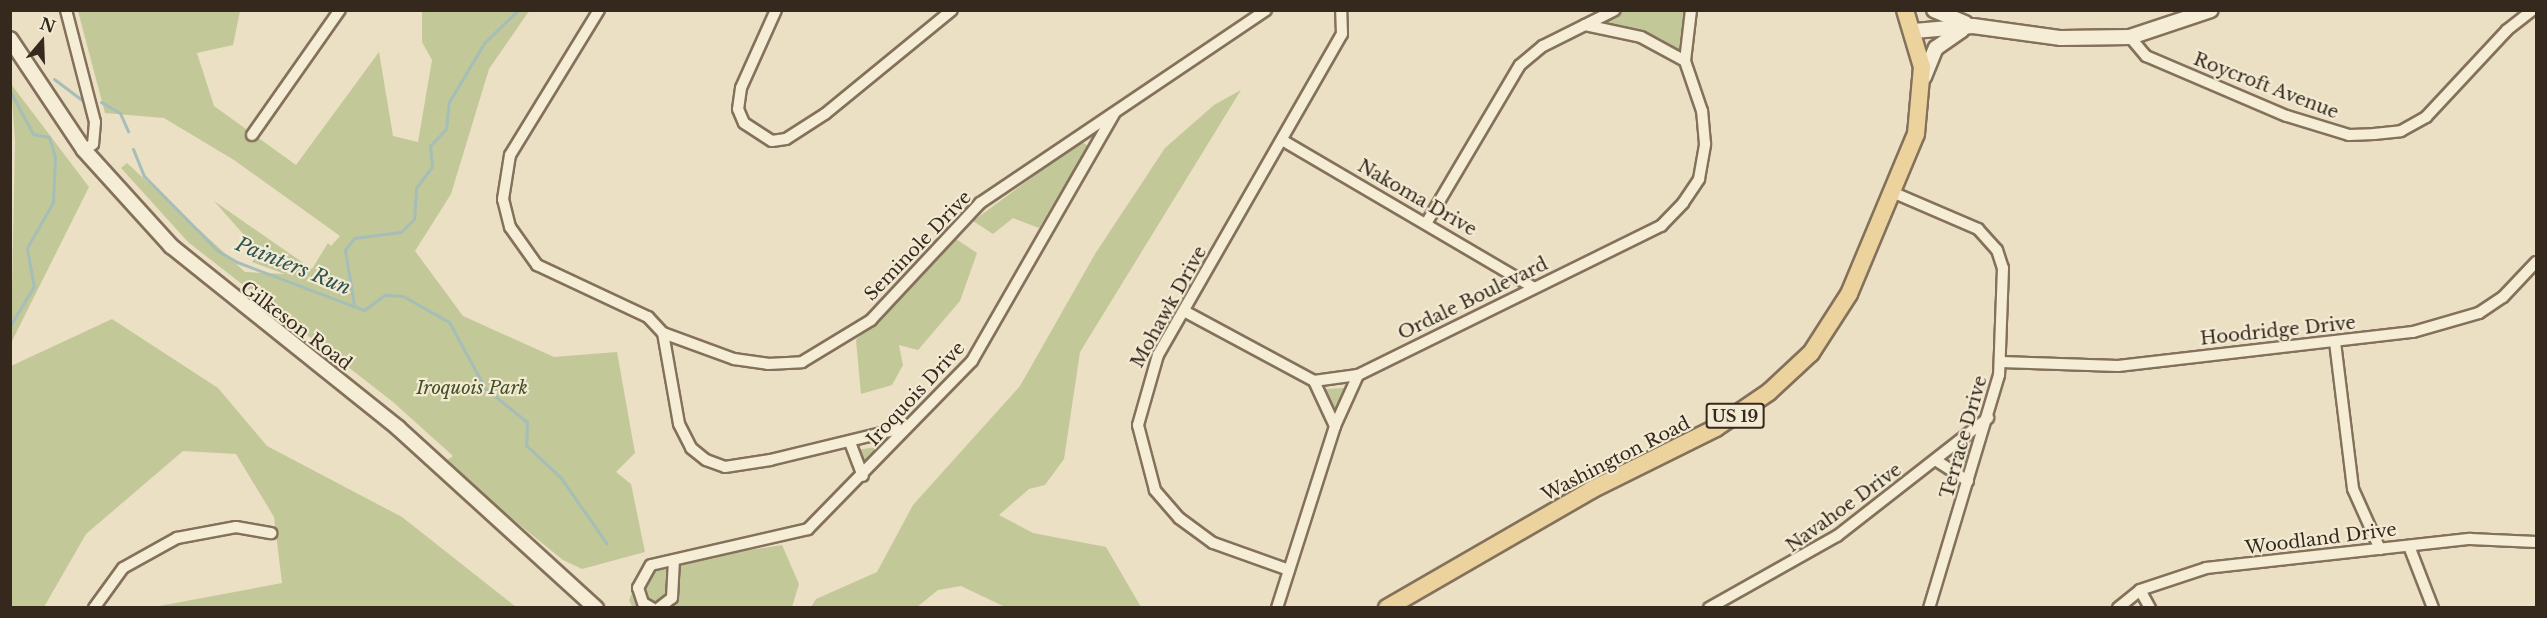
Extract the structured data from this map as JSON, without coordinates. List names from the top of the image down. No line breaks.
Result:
{"streets":{"main road":["US 19","Washington Road"],"street":["Roycroft Avenue","Nakoma Drive","Seminole Drive","Ordale Boulevard","Mohawk Drive","Gilkeson Road","Hoodridge Drive","Iroquois Drive","Terrace Drive","Navahoe Drive","Woodland Drive"]},"crossings":[["Nakoma Drive","Ordale Boulevard"],["Nakoma Drive","Mohawk Drive"],["Seminole Drive","Iroquois Drive"],["Hoodridge Drive","Terrace Drive"],["Terrace Drive","Washington Road"],["Terrace Drive","Navahoe Drive"]],"water":["Painters Run"],"parks":["Iroquois Park"],"north":"top"}
